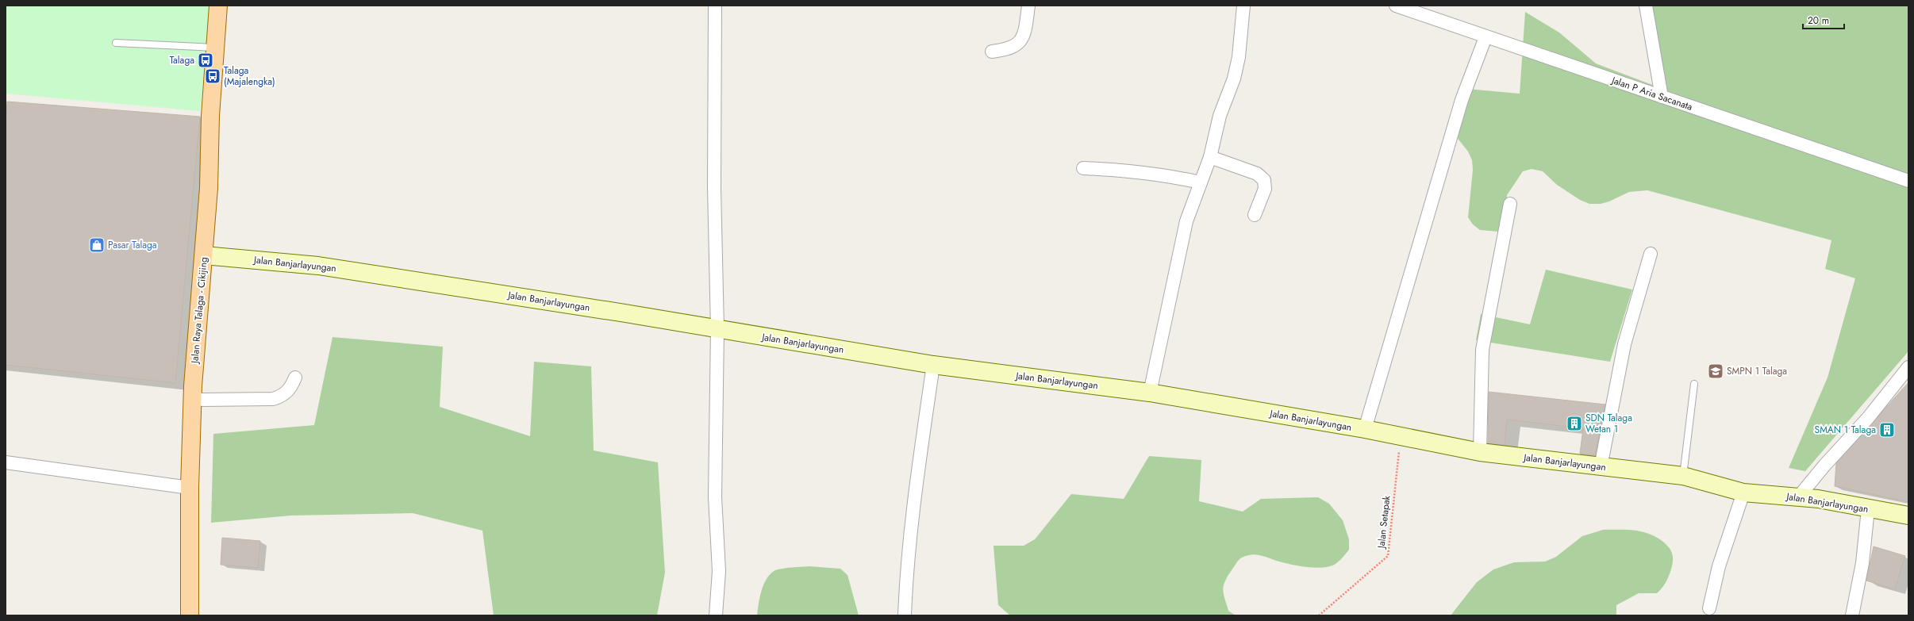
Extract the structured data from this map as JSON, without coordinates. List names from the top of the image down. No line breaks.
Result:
{"streets":{"main road":["Jalan Raya Talaga - Cikijing"],"street":["Jalan P Aria Sacanata","Jalan Banjarlayungan"],"path":["Jalan Setapak"]},"crossings":[["Jalan Banjarlayungan","Jalan Raya Talaga - Cikijing"],["Jalan Banjarlayungan","Jalan Setapak"]],"places":{"bus stop":["Talaga","Talaga (Majalengka)"],"shop":["Pasar Talaga"],"school or university":["SMPN 1 Talaga"],"building":["SDN Talaga Wetan 1","SMAN 1 Talaga"]},"scale_bar":"20 m"}
